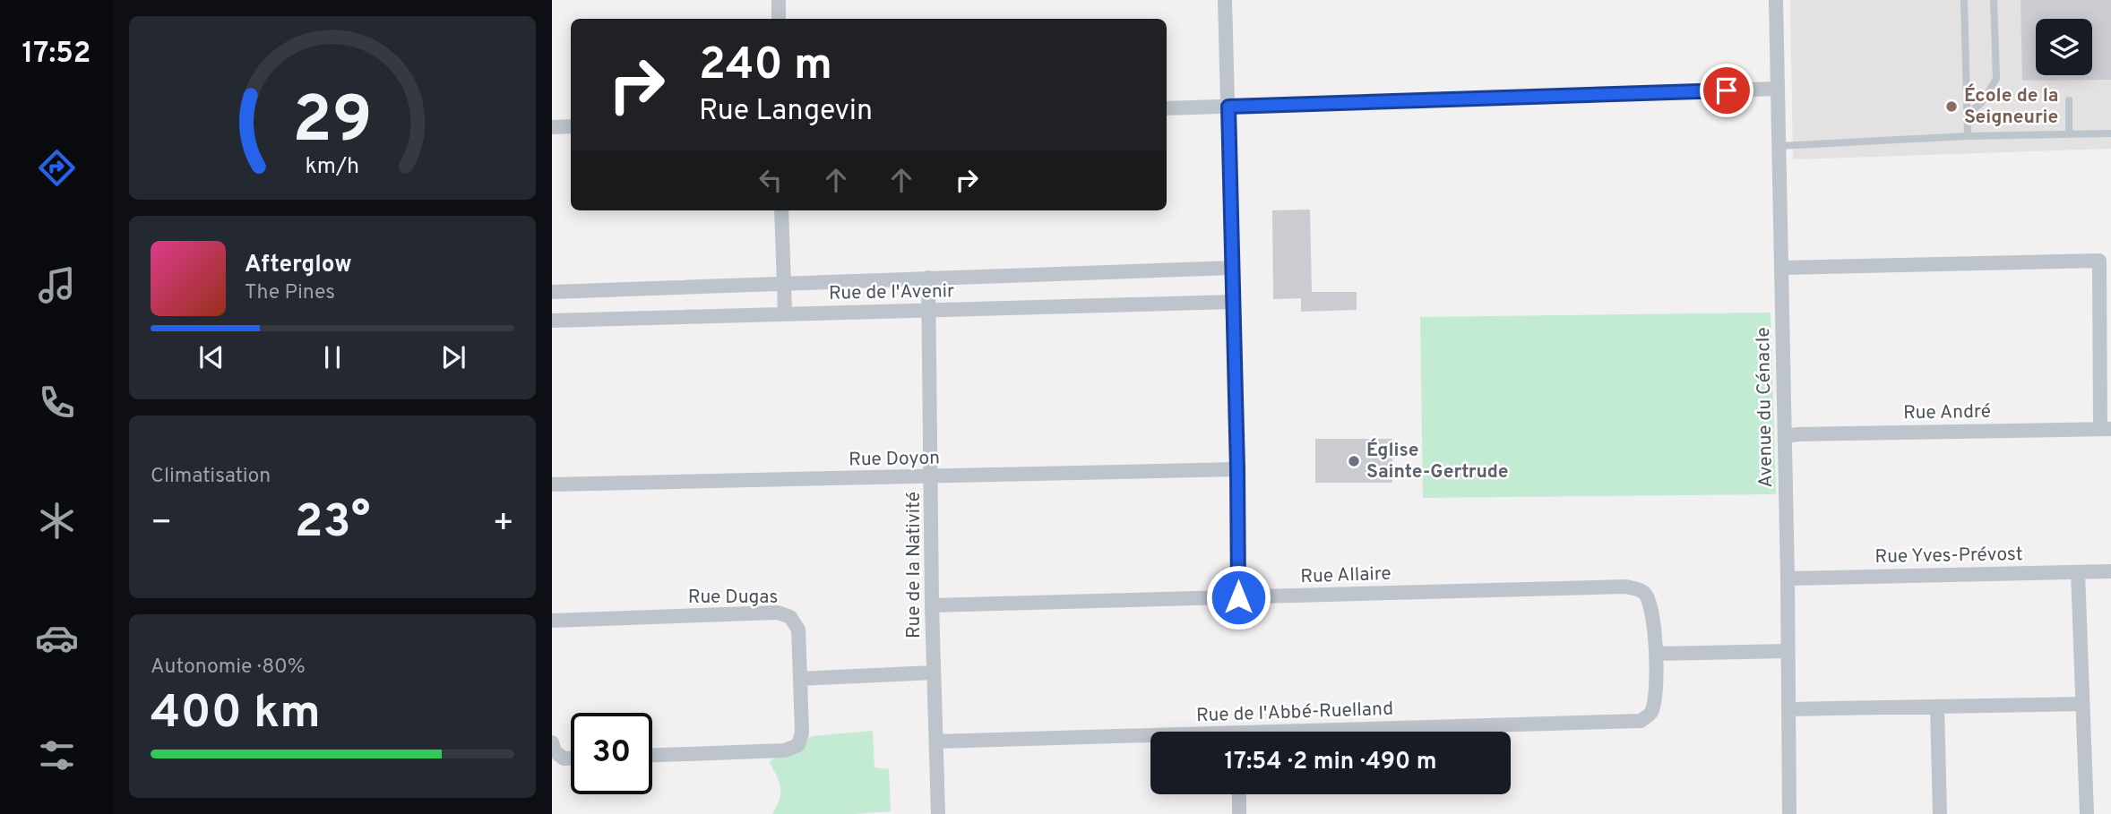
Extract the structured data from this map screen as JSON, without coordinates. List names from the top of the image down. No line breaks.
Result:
{"streets":{"street":["Rue de l'Avenir","Avenue du Cénacle","Rue André","Rue Doyon","Rue Yves-Prévost","Rue de la Nativité","Rue Allaire","Rue Dugas","Rue de l'Abbé-Ruelland"]},"crossings":[["Rue de l'Avenir","Rue de la Nativité"],["Avenue du Cénacle","Rue André"],["Avenue du Cénacle","Rue Yves-Prévost"],["Rue Doyon","Rue de la Nativité"],["Rue de la Nativité","Rue Allaire"],["Rue de la Nativité","Rue de l'Abbé-Ruelland"],["Rue Allaire","Rue de l'Abbé-Ruelland"]],"places":["École de la Seigneurie","Église Sainte-Gertrude"],"page":{"tabs":"17:52","turn":["240 m","Rue Langevin"],"song":["Afterglow","The Pines"],"tile":["Climatisation",["Autonomie · 80%","400 km"]],"heat":["−","23°","+"],"limit":"30","trip":"17:54 · 2 min · 490 m","gauge":["29","km/h"]}}
